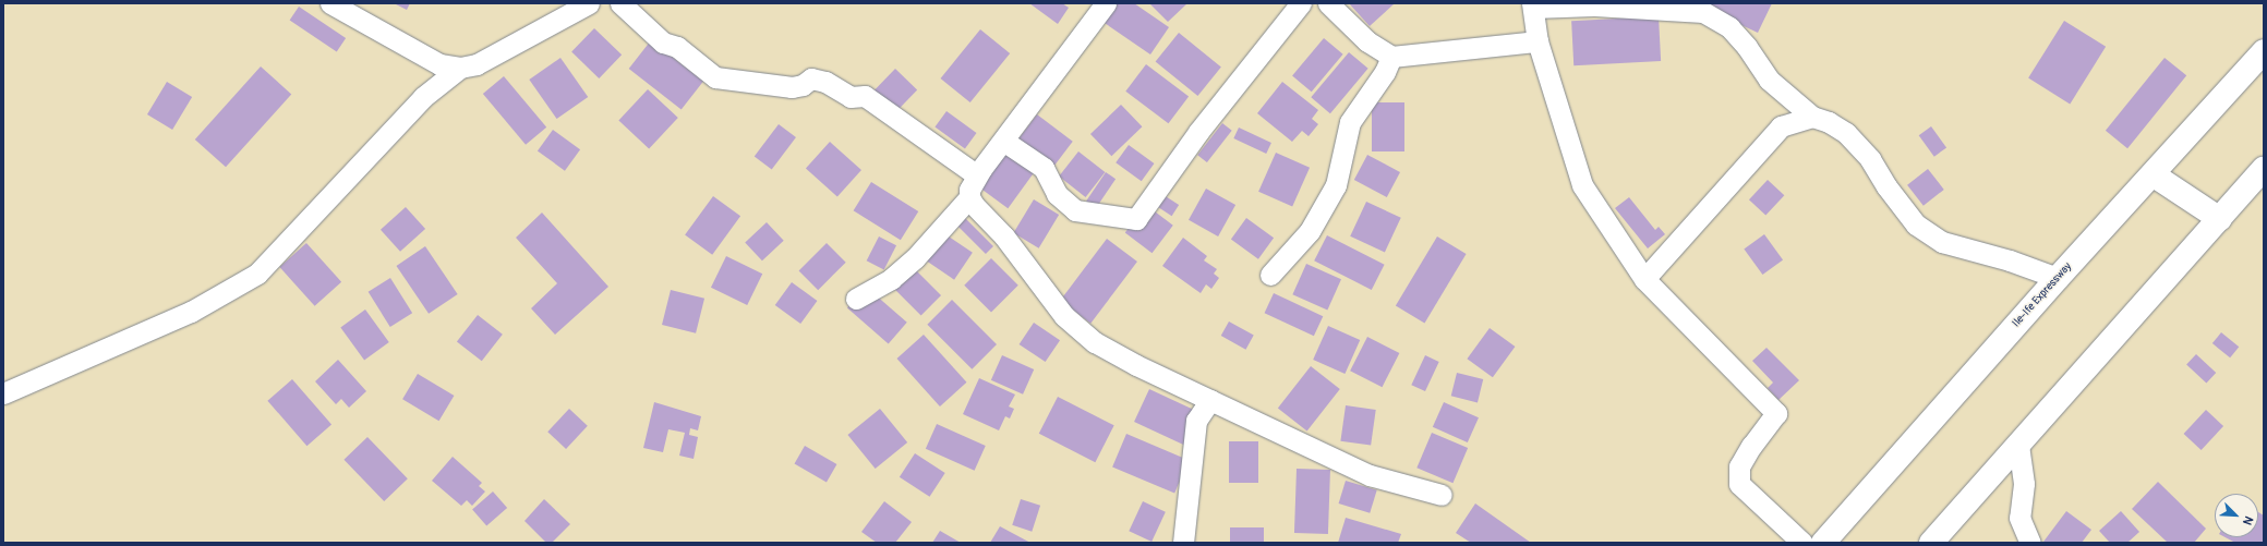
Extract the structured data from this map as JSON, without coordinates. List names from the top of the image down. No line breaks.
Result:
{"streets":{"highway":["Ile-Ife Expressway"]},"north":"bottom right"}
